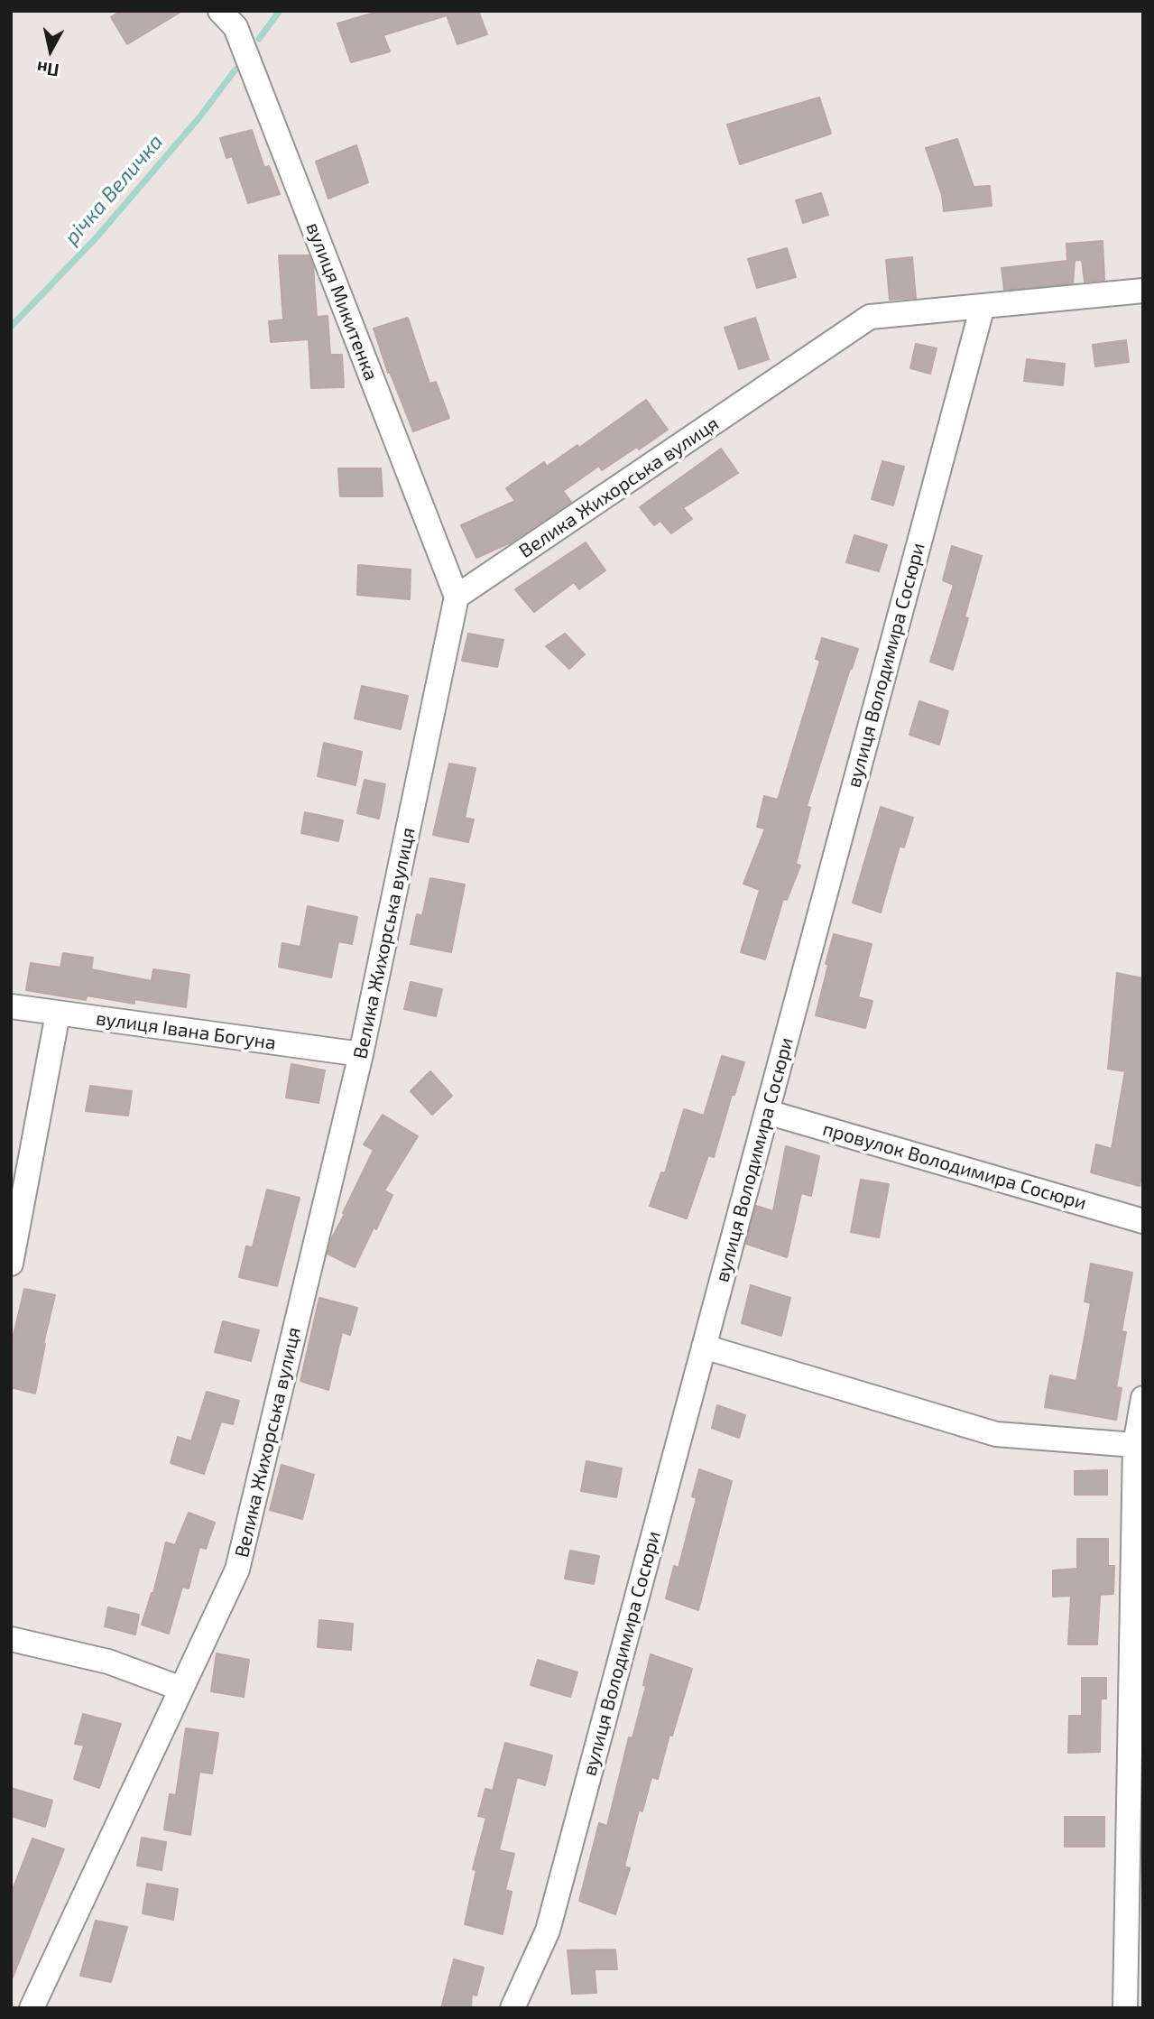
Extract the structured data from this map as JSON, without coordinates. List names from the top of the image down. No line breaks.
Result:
{"streets":{"street":["вулиця Микитенка","Велика Жихорська вулиця","вулиця Володимира Сосюри","вулиця Івана Богуна","провулок Володимира Сосюри"]},"crossings":[["вулиця Микитенка","Велика Жихорська вулиця"],["Велика Жихорська вулиця","вулиця Володимира Сосюри"],["Велика Жихорська вулиця","вулиця Івана Богуна"],["вулиця Володимира Сосюри","провулок Володимира Сосюри"]],"water":["річка Величка"],"north":"bottom"}
